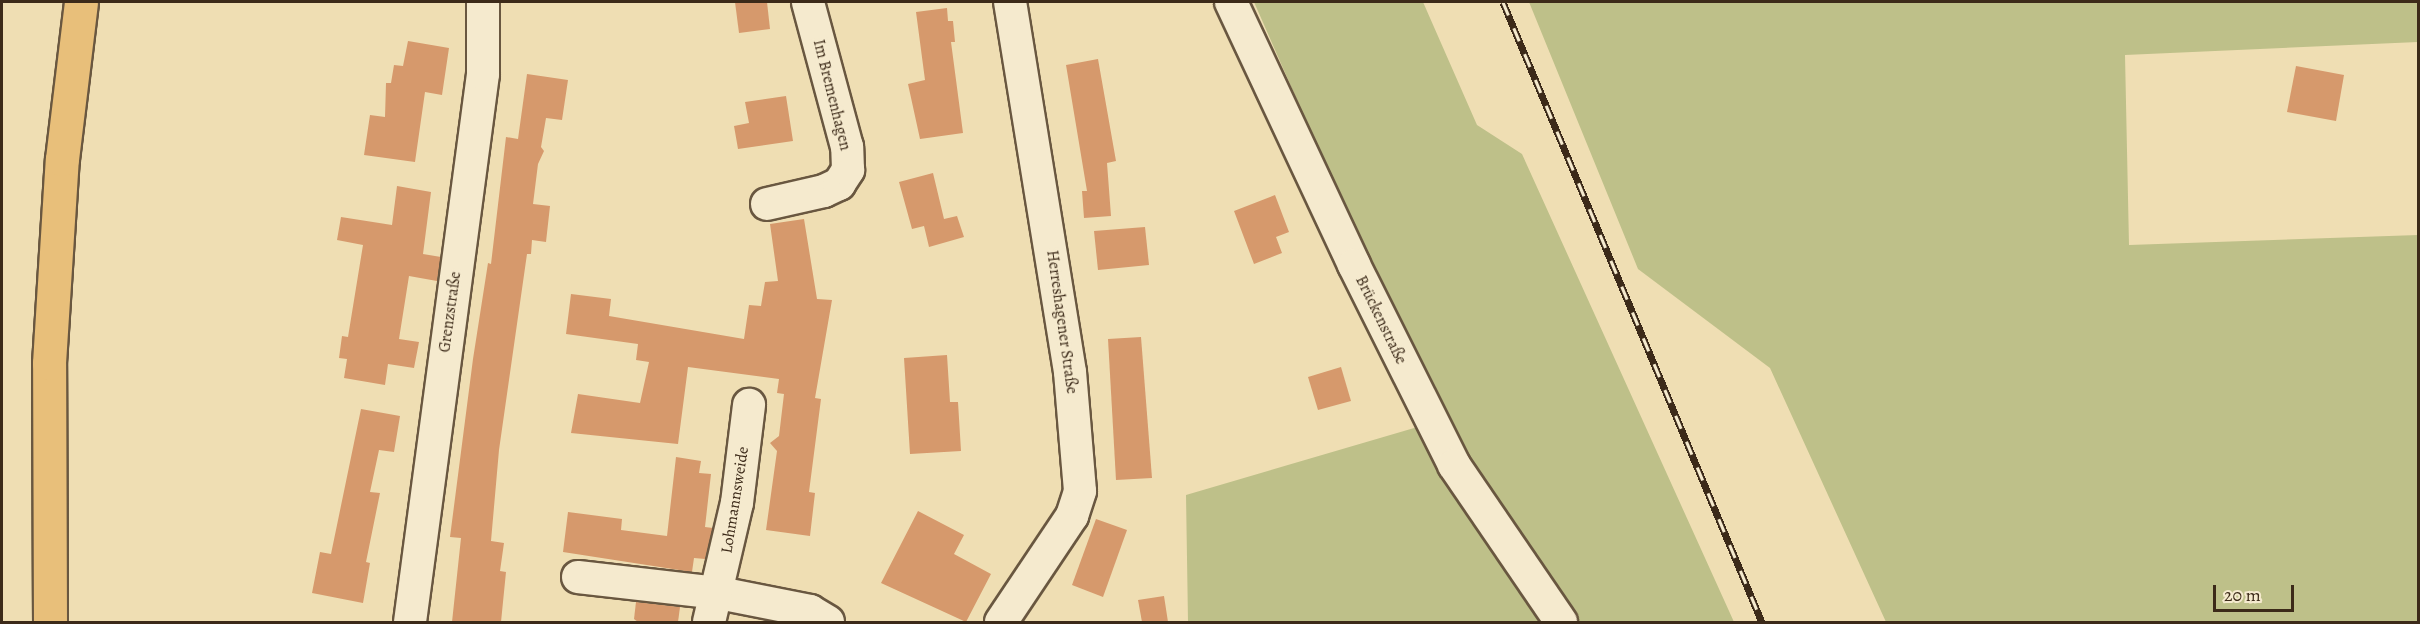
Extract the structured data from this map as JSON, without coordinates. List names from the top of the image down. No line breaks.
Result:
{"streets":{"street":["Im Bremenhagen","Grenzstraße","Brückenstraße","Herreshagener Straße","Lohmannsweide"]},"scale_bar":"20 m"}
